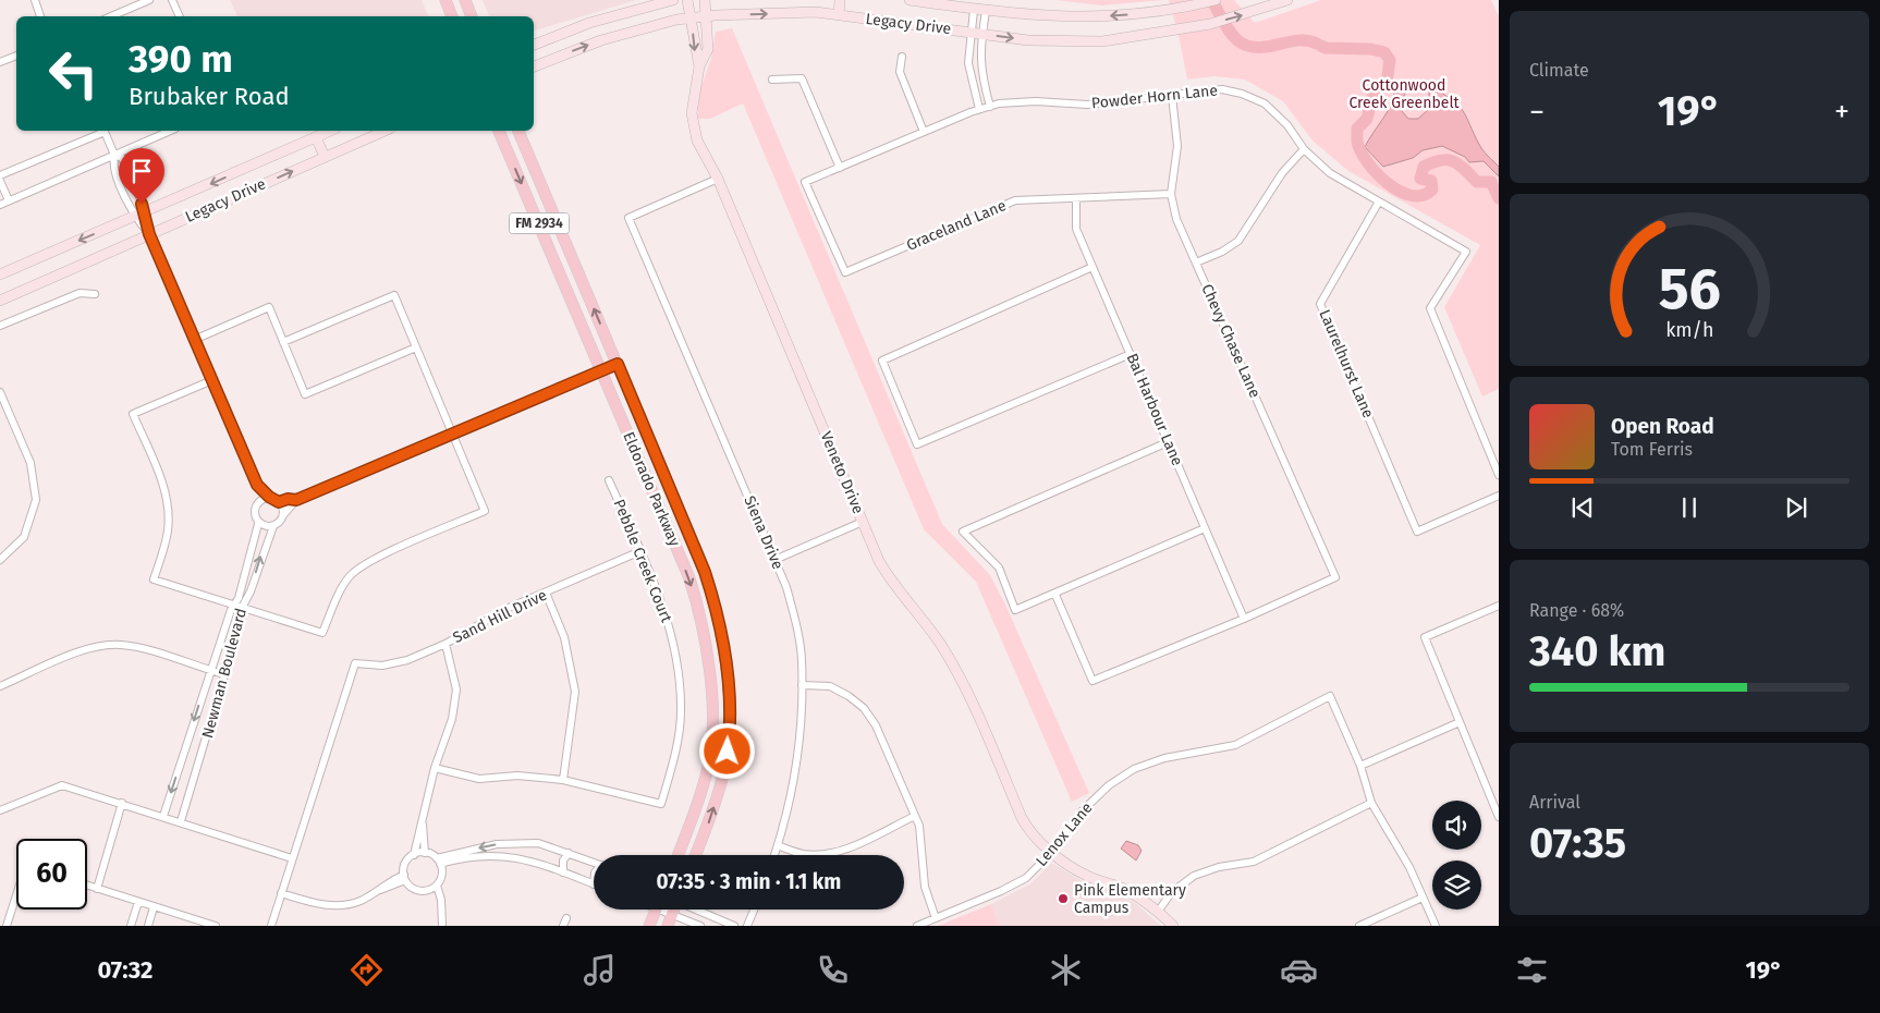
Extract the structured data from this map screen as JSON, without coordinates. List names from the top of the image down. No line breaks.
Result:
{"streets":{"main road":["Legacy Drive","FM 2934","Veneto Drive","Eldorado Parkway"],"street":["Powder Horn Lane","Graceland Lane","Chevy Chase Lane","Laurelhurst Lane","Bal Harbour Lane","Siena Drive","Pebble Creek Court","Sand Hill Drive","Newman Boulevard","Lenox Lane"]},"crossings":[["Legacy Drive","Veneto Drive"],["Powder Horn Lane","Graceland Lane"],["Powder Horn Lane","Chevy Chase Lane"],["Powder Horn Lane","Laurelhurst Lane"],["Graceland Lane","Chevy Chase Lane"],["Graceland Lane","Bal Harbour Lane"],["Chevy Chase Lane","Bal Harbour Lane"],["Veneto Drive","Siena Drive"],["Veneto Drive","Lenox Lane"],["Pebble Creek Court","Sand Hill Drive"]],"parks":["Cottonwood Creek Greenbelt"],"places":["Pink Elementary Campus"],"page":{"tile":["Climate",["Range · 68%","340 km"],["Arrival","07:35"]],"turn":["390 m","Brubaker Road"],"heat":["−","19°","+"],"song":["Open Road","Tom Ferris"],"limit":"60","trip":"07:35 · 3 min · 1.1 km","tabs":["07:32","19°"],"gauge":["56","km/h"]}}
